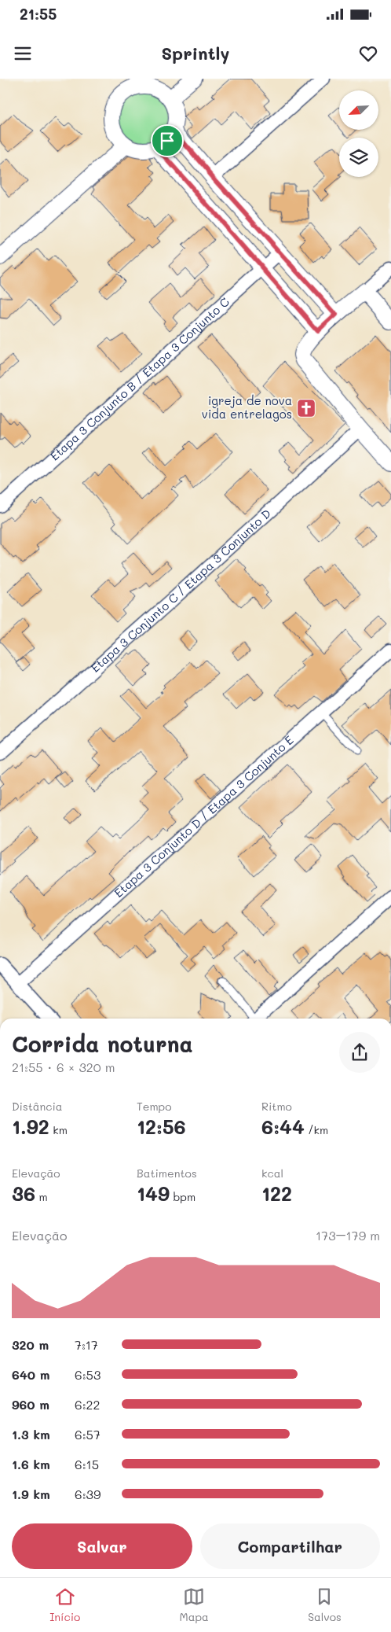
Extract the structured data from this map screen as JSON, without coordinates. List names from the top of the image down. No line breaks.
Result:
{"streets":{"street":["Etapa 3 Conjunto B / Etapa 3 Conjunto C","Etapa 3 Conjunto C / Etapa 3 Conjunto D","Etapa 3 Conjunto D / Etapa 3 Conjunto E"]},"places":{"church":["igreja de nova vida entrelagos"]},"north":"bottom left","page":{"status":"21:55","header":"Sprintly","heading":["Corrida noturna","21:55 · 6 × 320 m"],"stats":[["Distância","1.92 km"],["Tempo","12:56"],["Ritmo","6:44 /km"],["Elevação","36 m"],["Batimentos","149 bpm"],["kcal","122"]],"chart":["Elevação","173–179 m"],"list":[{"name":"320 m","note":"7:17"},{"name":"640 m","note":"6:53"},{"name":"960 m","note":"6:22"},{"name":"1.3 km","note":"6:57"},{"name":"1.6 km","note":"6:15"},{"name":"1.9 km","note":"6:39"}],"buttons":["Salvar","Compartilhar"],"tabs":["Início","Mapa","Salvos"]}}
